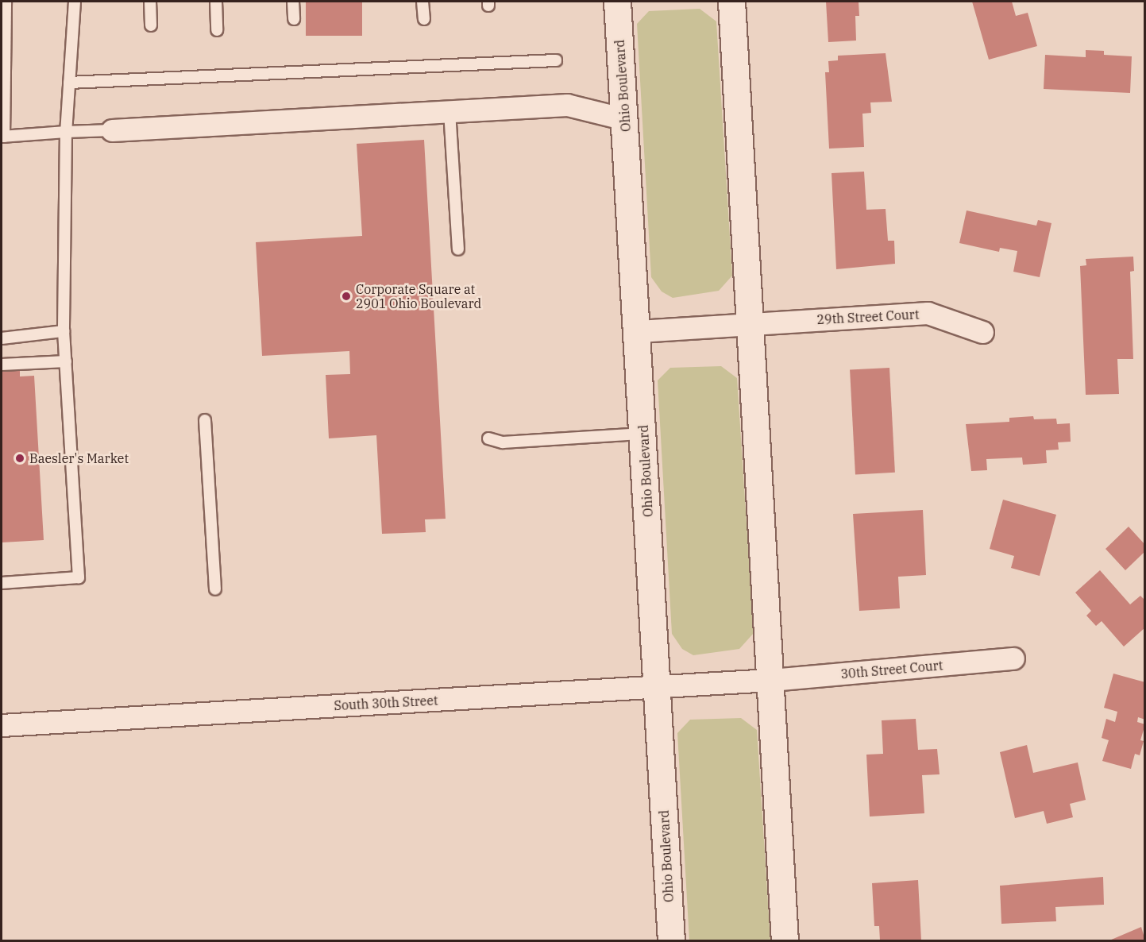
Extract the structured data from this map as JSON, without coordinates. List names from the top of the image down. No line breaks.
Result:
{"streets":{"street":["Ohio Boulevard","29th Street Court","30th Street Court","South 30th Street"]},"crossings":[["Ohio Boulevard","29th Street Court"],["Ohio Boulevard","South 30th Street"],["30th Street Court","South 30th Street"]],"places":["Corporate Square at 2901 Ohio Boulevard","Baesler's Market"]}
